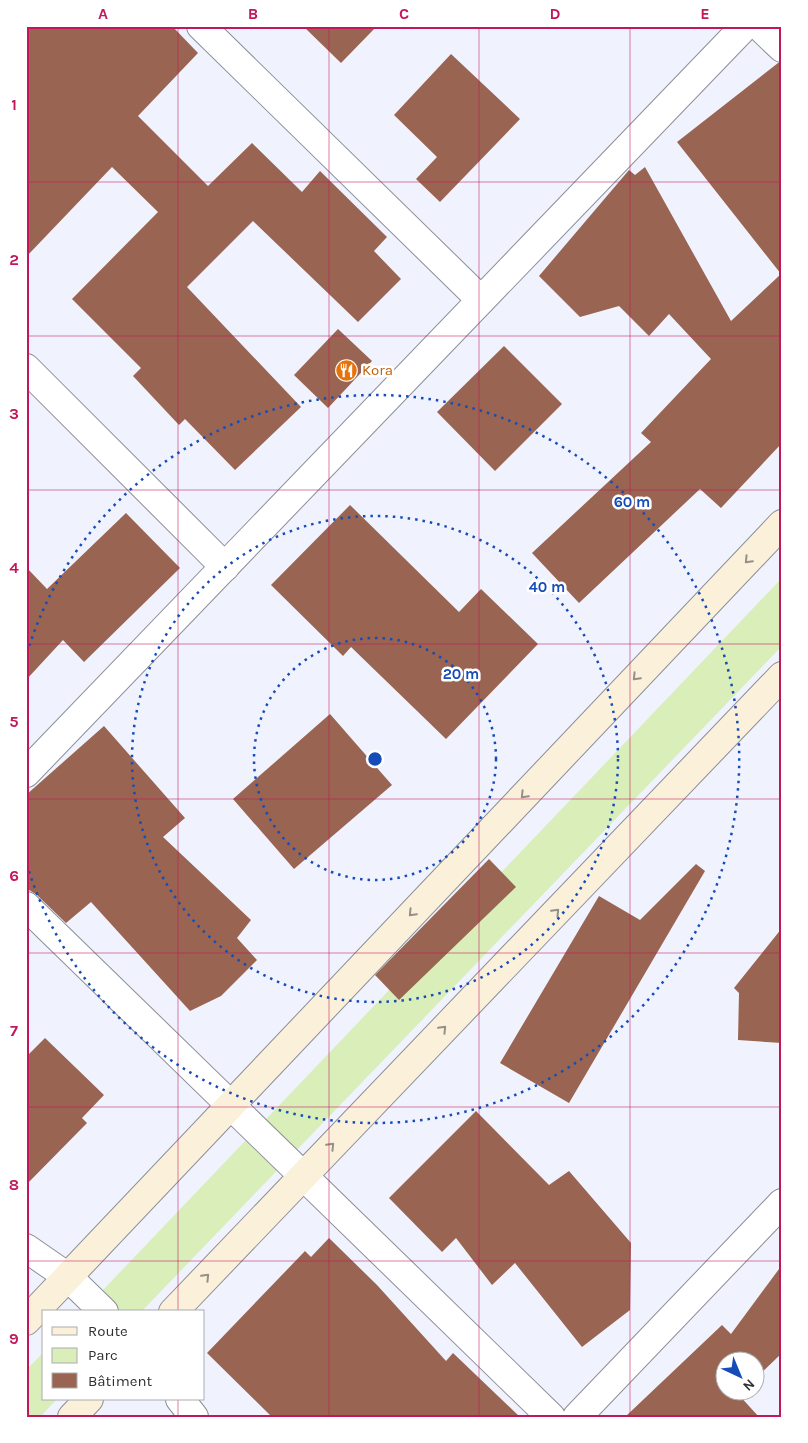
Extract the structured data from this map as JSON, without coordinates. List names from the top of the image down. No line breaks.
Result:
{"places":{"restaurant":["Kora"]},"legend":["Route","Parc","Bâtiment"],"north":"bottom right","grid":{"columns":["A","B","C","D","E"],"rows":["1","2","3","4","5","6","7","8","9"]},"rings":["60 m","40 m","20 m"]}
